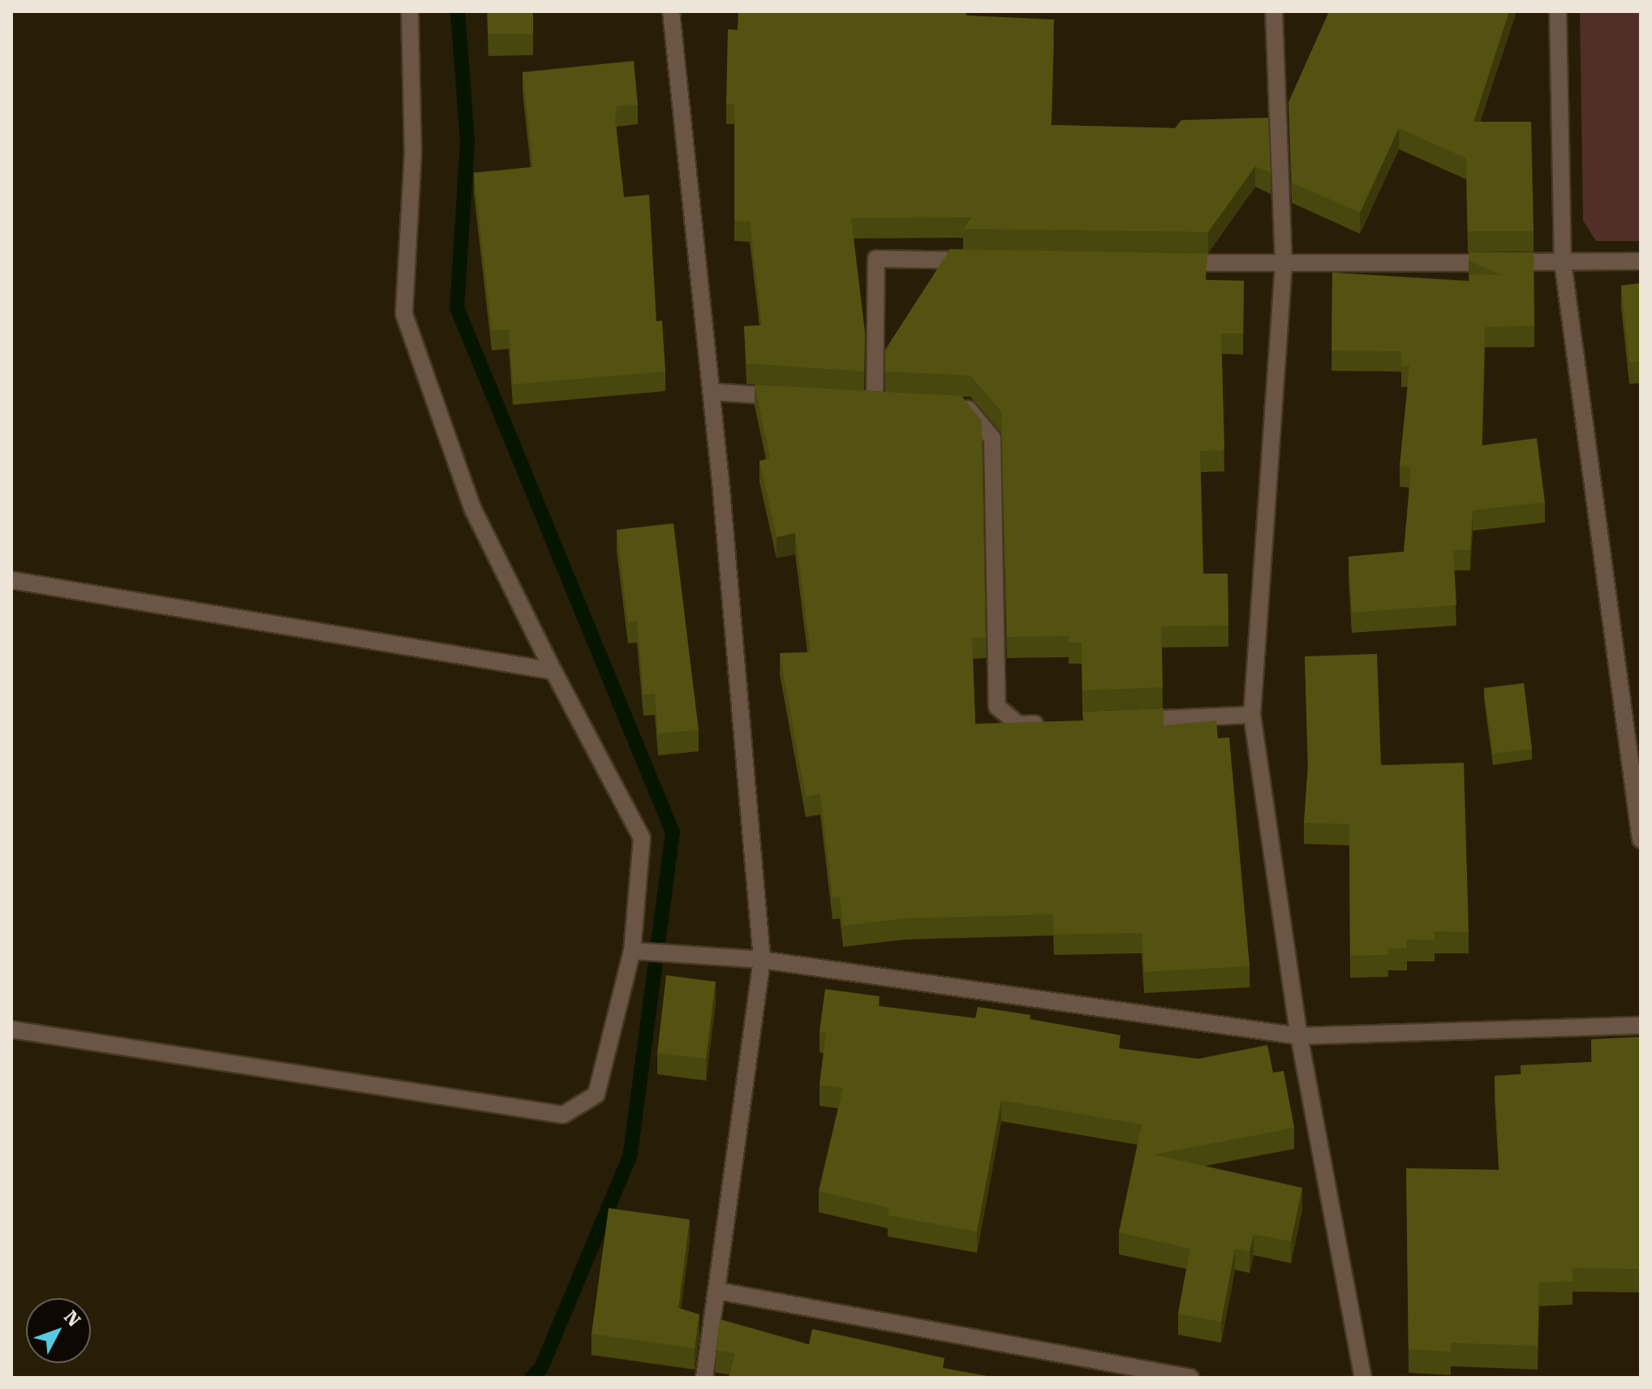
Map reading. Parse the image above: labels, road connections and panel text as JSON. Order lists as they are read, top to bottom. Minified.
{"north":"top right"}
